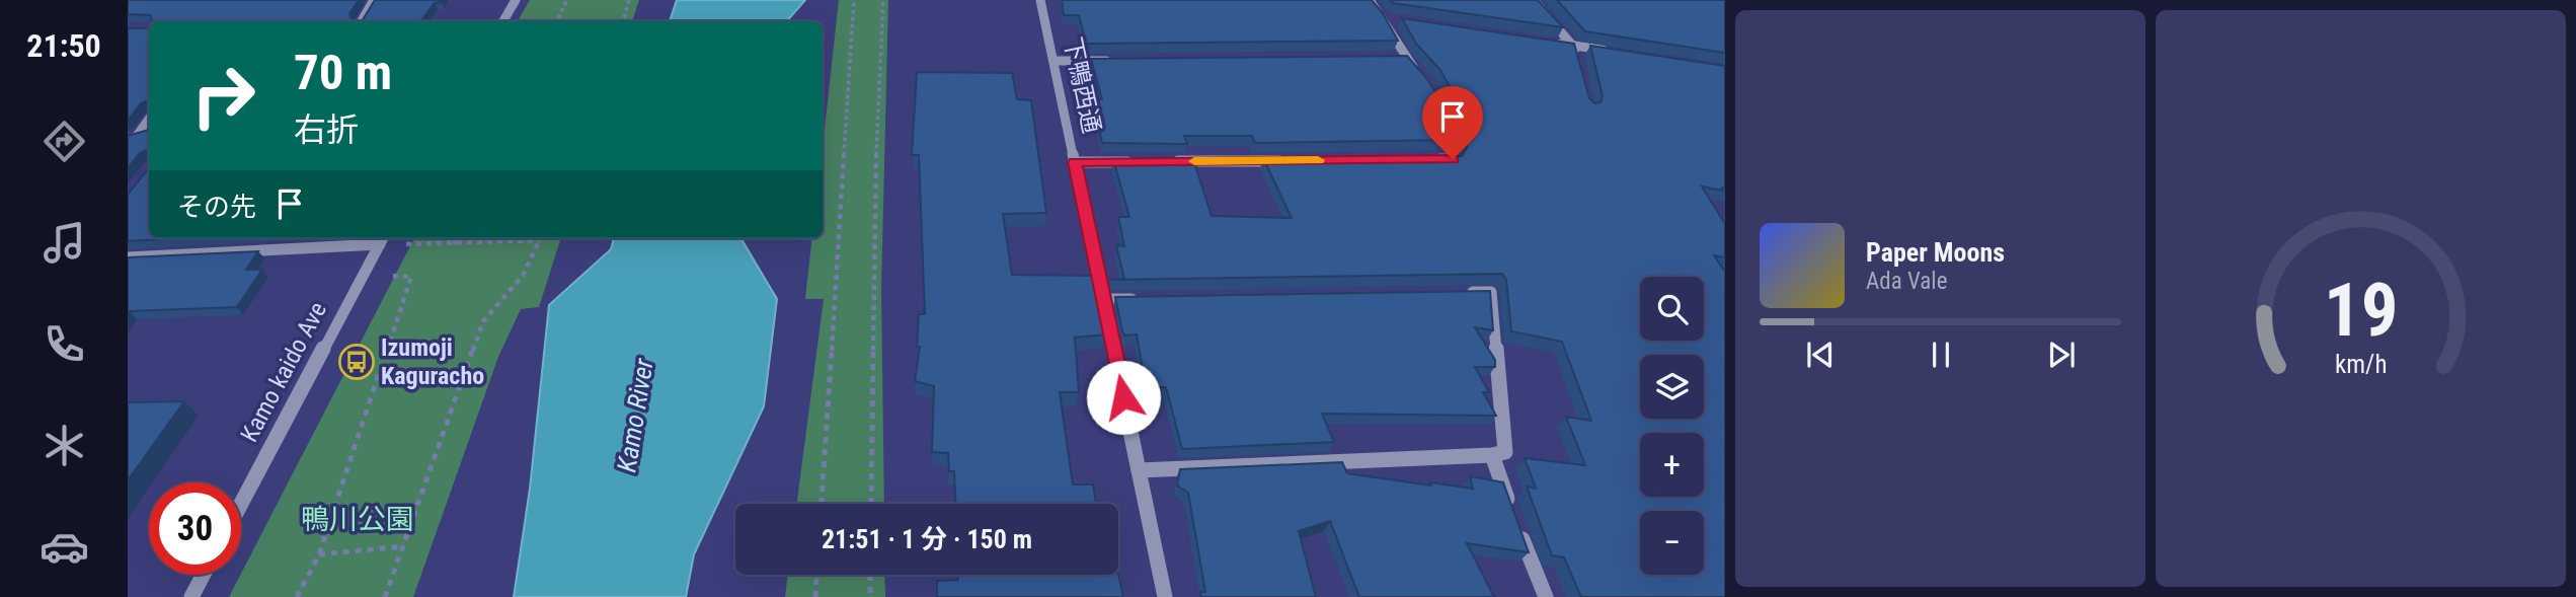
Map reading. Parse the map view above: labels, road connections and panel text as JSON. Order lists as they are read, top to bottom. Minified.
{"streets":{"street":["下鴨西通","Kamo kaido Ave"]},"water":["Kamo River"],"parks":["鴨川公園"],"places":{"bus stop":["Izumoji Kaguracho"]},"page":{"tabs":"21:50","turn":["70 m","右折"],"then":"その先","song":["Paper Moons","Ada Vale"],"map_buttons":["+","−"],"limit":"30","trip":"21:51 · 1 分 · 150 m","gauge":["19","km/h"]}}
